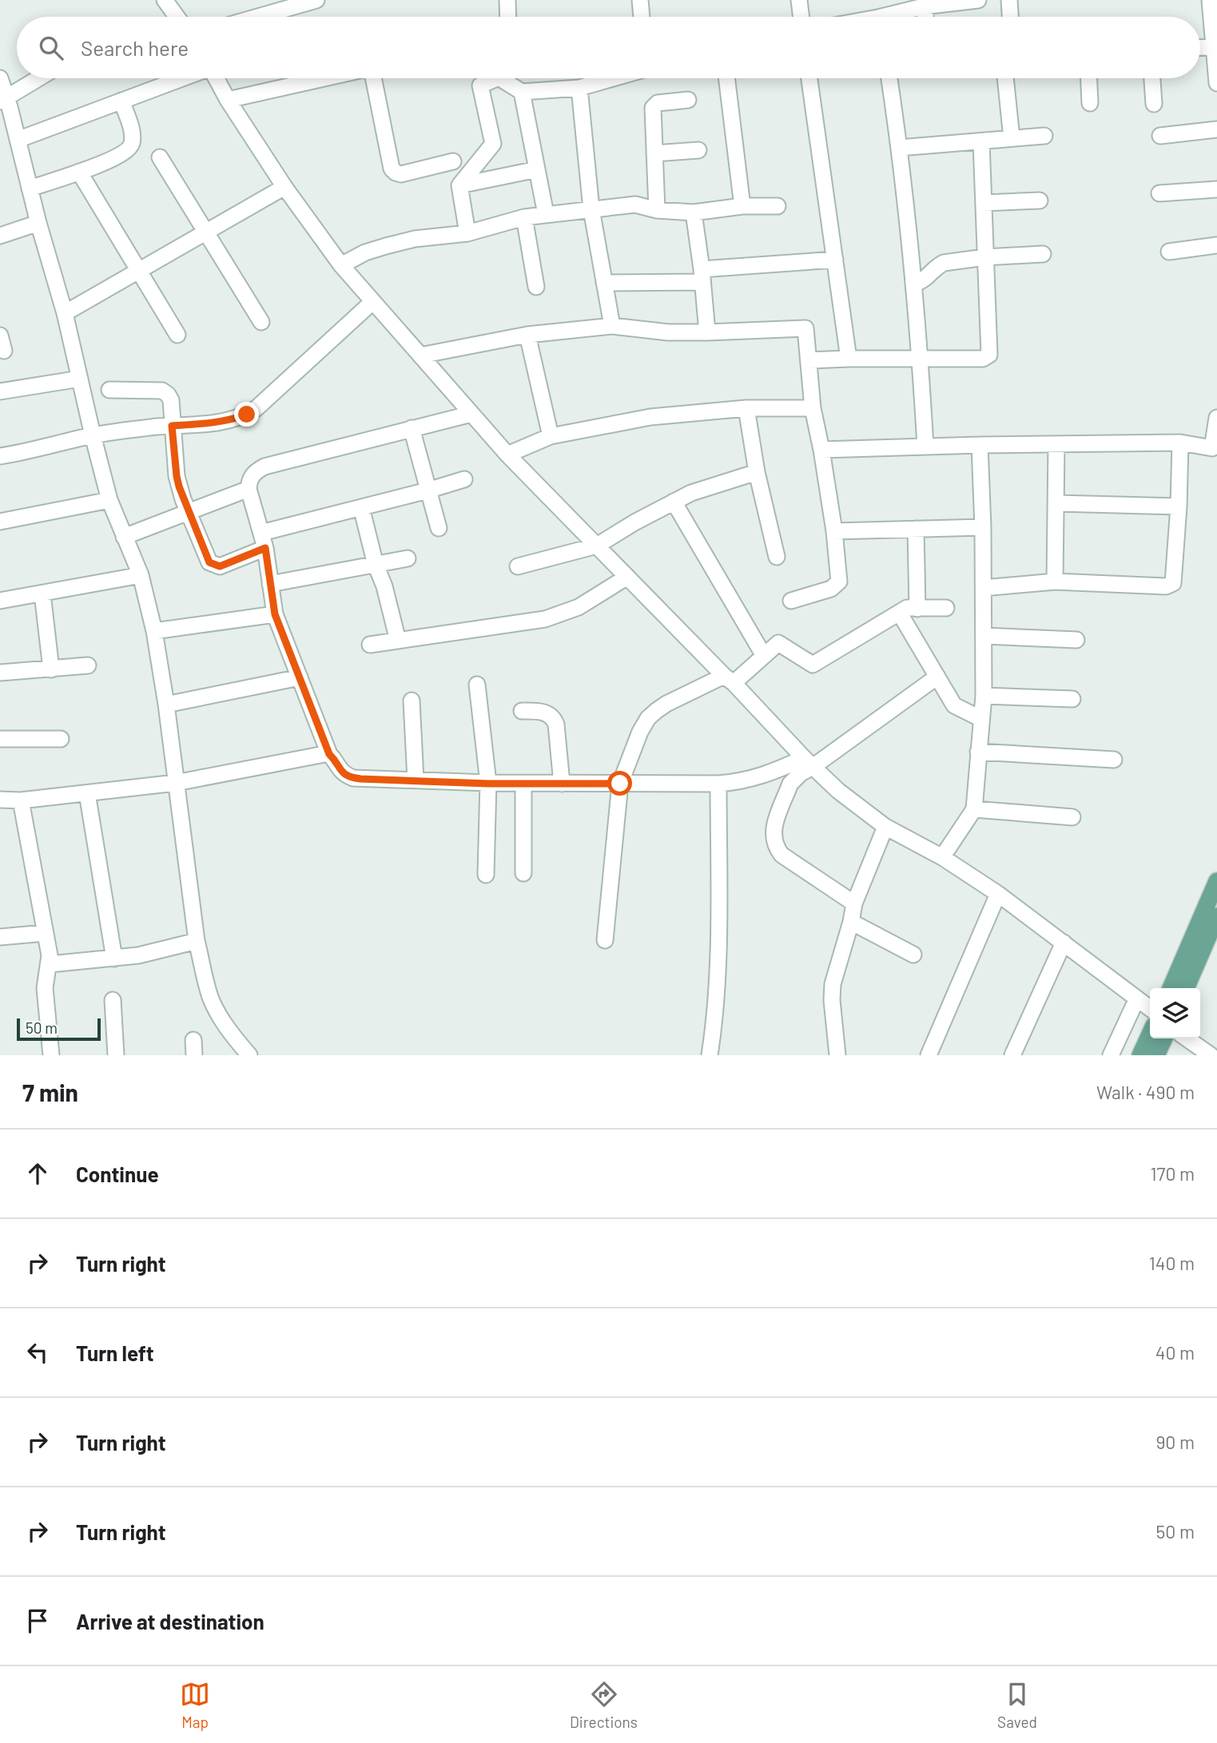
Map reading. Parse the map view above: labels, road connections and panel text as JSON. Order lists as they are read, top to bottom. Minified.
{"scale_bar":"50 m","page":{"search":"Search here","scale":"50 m","heading":["7 min","Walk · 490 m"],"list":[["Continue","170 m"],["Turn right","140 m"],["Turn left","40 m"],["Turn right","90 m"],["Turn right","50 m"],"Arrive at destination"],"nav":["Map","Directions","Saved"]}}
